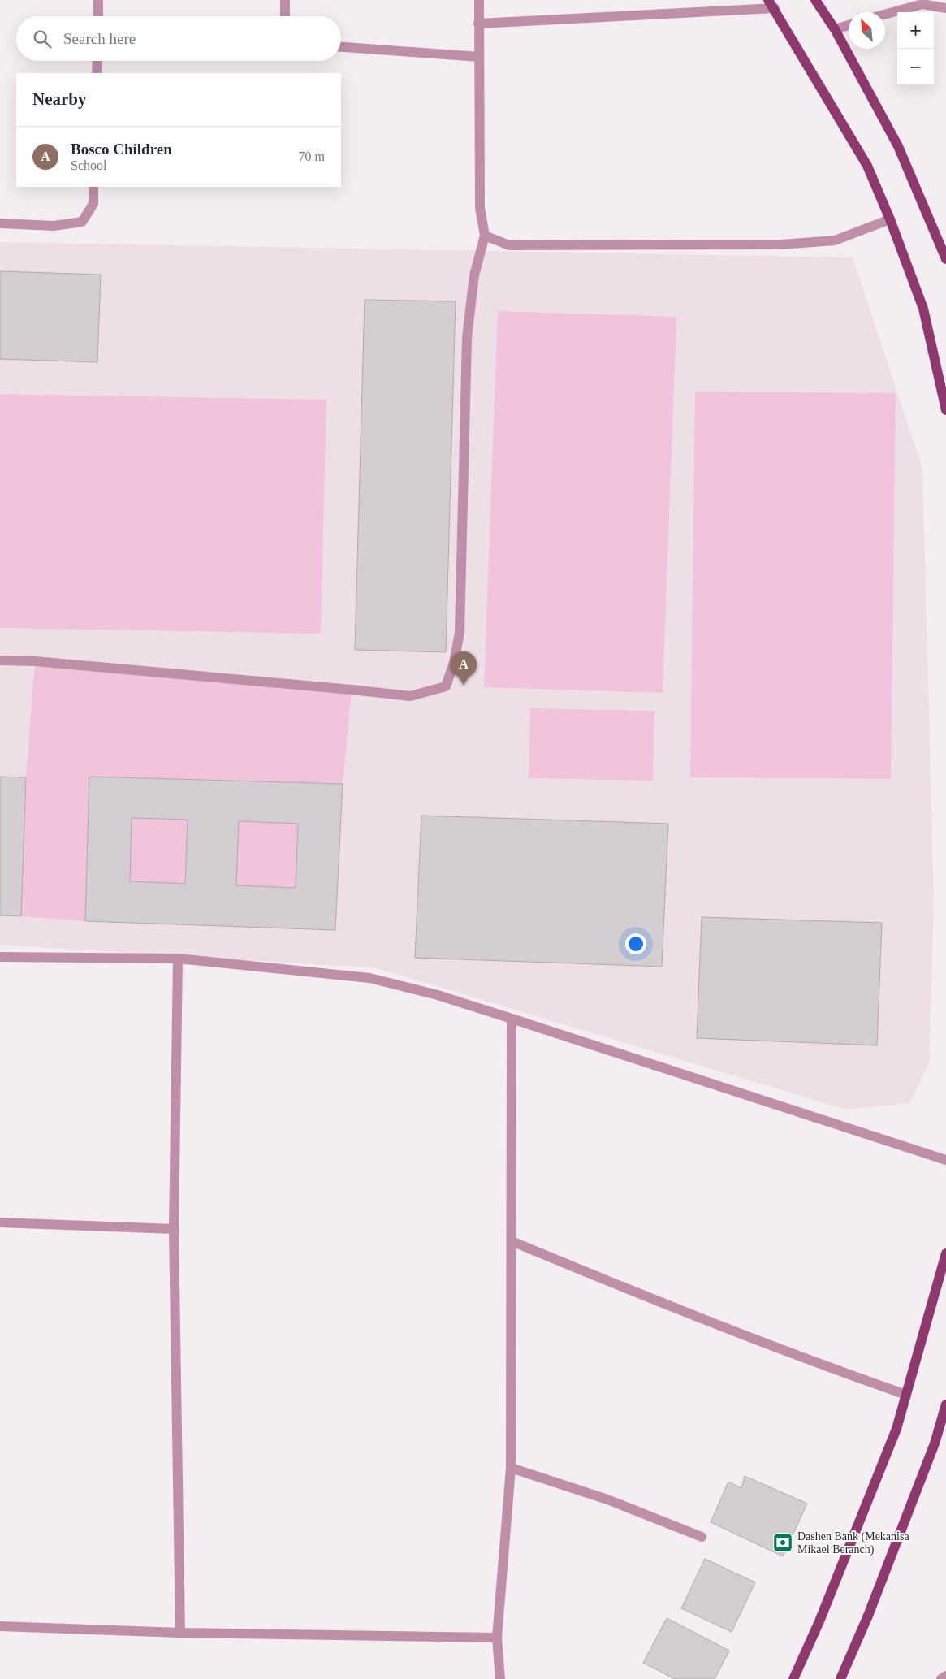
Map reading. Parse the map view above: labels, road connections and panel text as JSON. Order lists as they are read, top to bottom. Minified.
{"places":{"bank":["Dashen Bank (Mekanisa Mikael Beranch)"]},"north":"top left","page":{"map_buttons":["+","−"],"search":"Search here","heading":"Nearby","list":[{"mark":"A","name":"Bosco Children","note":"School","value":"70 m"}],"pins":"A"}}
